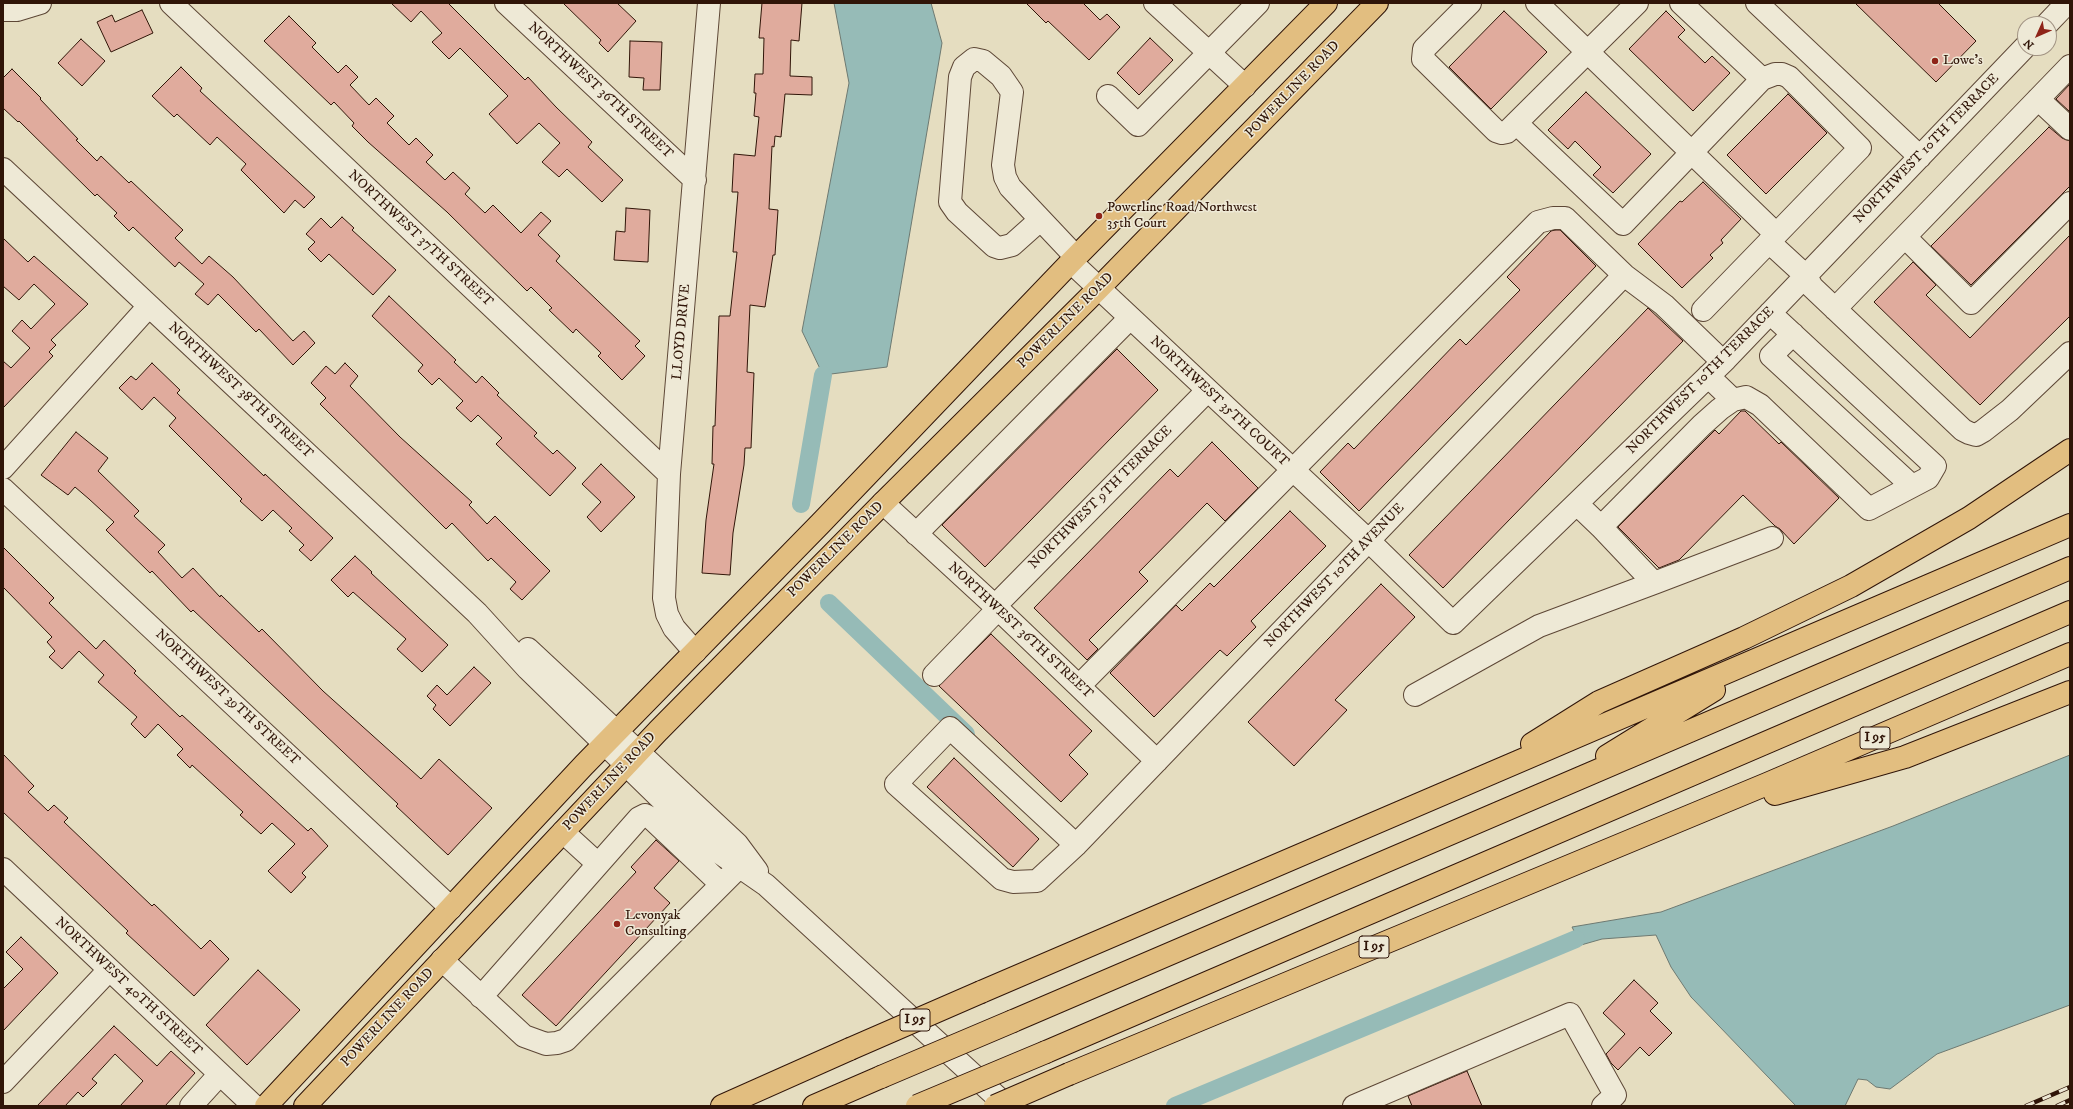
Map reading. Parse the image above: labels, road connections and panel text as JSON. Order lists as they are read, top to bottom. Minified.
{"streets":{"main road":["POWERLINE ROAD","I 95"],"street":["NORTHWEST 36TH STREET","NORTHWEST 10TH TERRACE","NORTHWEST 37TH STREET","LLOYD DRIVE","NORTHWEST 38TH STREET","NORTHWEST 35TH COURT","NORTHWEST 9TH TERRACE","NORTHWEST 10TH AVENUE","NORTHWEST 39TH STREET","NORTHWEST 40TH STREET"]},"crossings":[["POWERLINE ROAD","NORTHWEST 36TH STREET"],["POWERLINE ROAD","LLOYD DRIVE"],["POWERLINE ROAD","NORTHWEST 38TH STREET"],["POWERLINE ROAD","NORTHWEST 35TH COURT"],["POWERLINE ROAD","NORTHWEST 39TH STREET"],["NORTHWEST 36TH STREET","LLOYD DRIVE"],["NORTHWEST 36TH STREET","NORTHWEST 9TH TERRACE"],["NORTHWEST 36TH STREET","NORTHWEST 10TH AVENUE"],["NORTHWEST 10TH TERRACE","NORTHWEST 35TH COURT"],["NORTHWEST 10TH TERRACE","NORTHWEST 10TH AVENUE"],["NORTHWEST 37TH STREET","LLOYD DRIVE"],["NORTHWEST 35TH COURT","NORTHWEST 9TH TERRACE"],["NORTHWEST 35TH COURT","NORTHWEST 10TH AVENUE"]],"places":["Lowe's","Powerline Road/Northwest 35th Court","Levonyak Consulting"],"north":"bottom left"}
